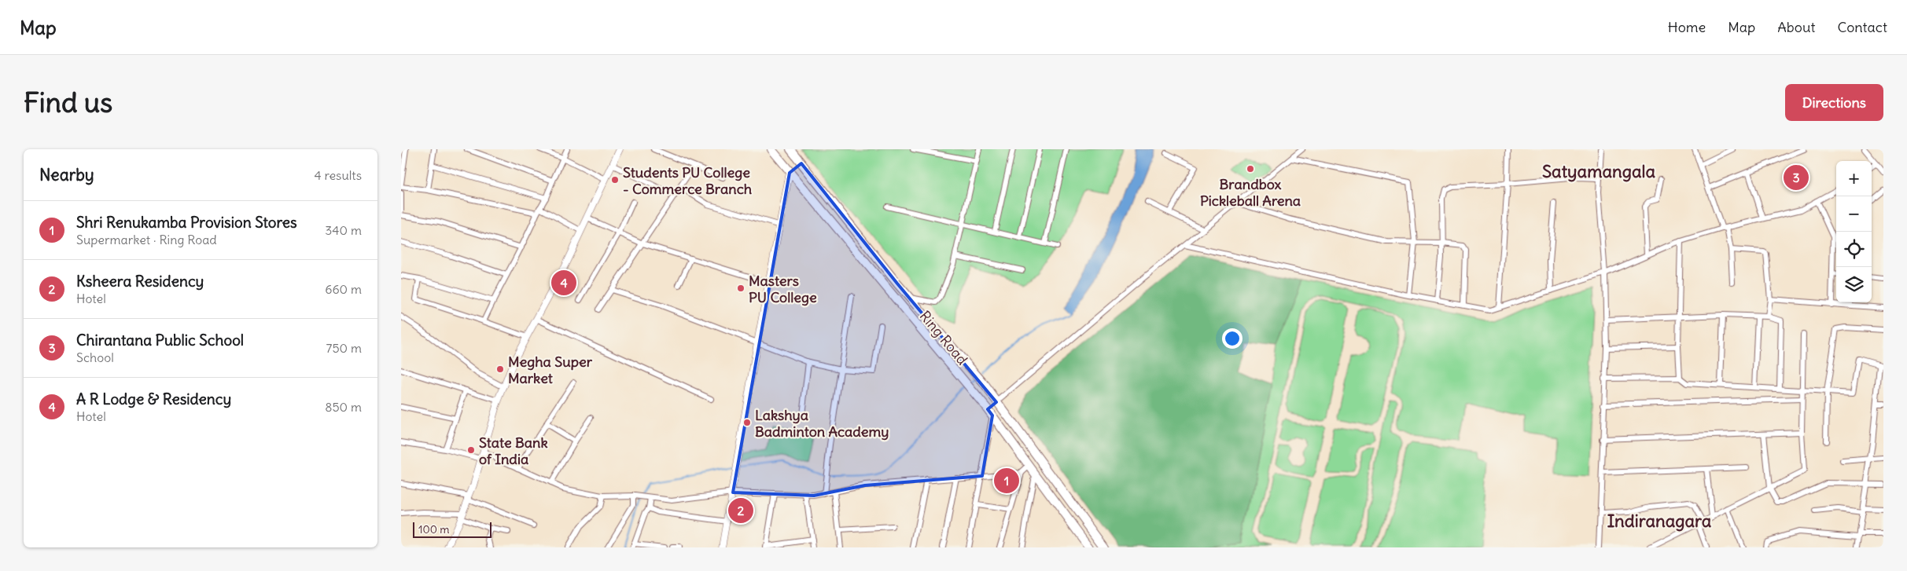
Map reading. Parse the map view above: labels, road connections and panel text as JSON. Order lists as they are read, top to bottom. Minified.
{"streets":{"main road":["Ring Road"]},"districts":["Satyamangala","Indiranagara"],"places":["Brandbox Pickleball Arena","Students PU College - Commerce Branch","Masters PU College","Megha Super Market","Lakshya Badminton Academy","State Bank of India"],"scale_bar":"100 m","page":{"header":"Map","nav":["Home","Map","About","Contact"],"buttons":"Directions","title":"Find us","heading":["Nearby","4 results"],"map_buttons":["+","−"],"pins":["3","4","1","2"],"list":[{"mark":"1","name":"Shri Renukamba Provision Stores","note":"Supermarket · Ring Road","value":"340 m"},{"mark":"2","name":"Ksheera Residency","note":"Hotel","value":"660 m"},{"mark":"3","name":"Chirantana Public School","note":"School","value":"750 m"},{"mark":"4","name":"A R Lodge & Residency","note":"Hotel","value":"850 m"}],"scale":"100 m"}}
